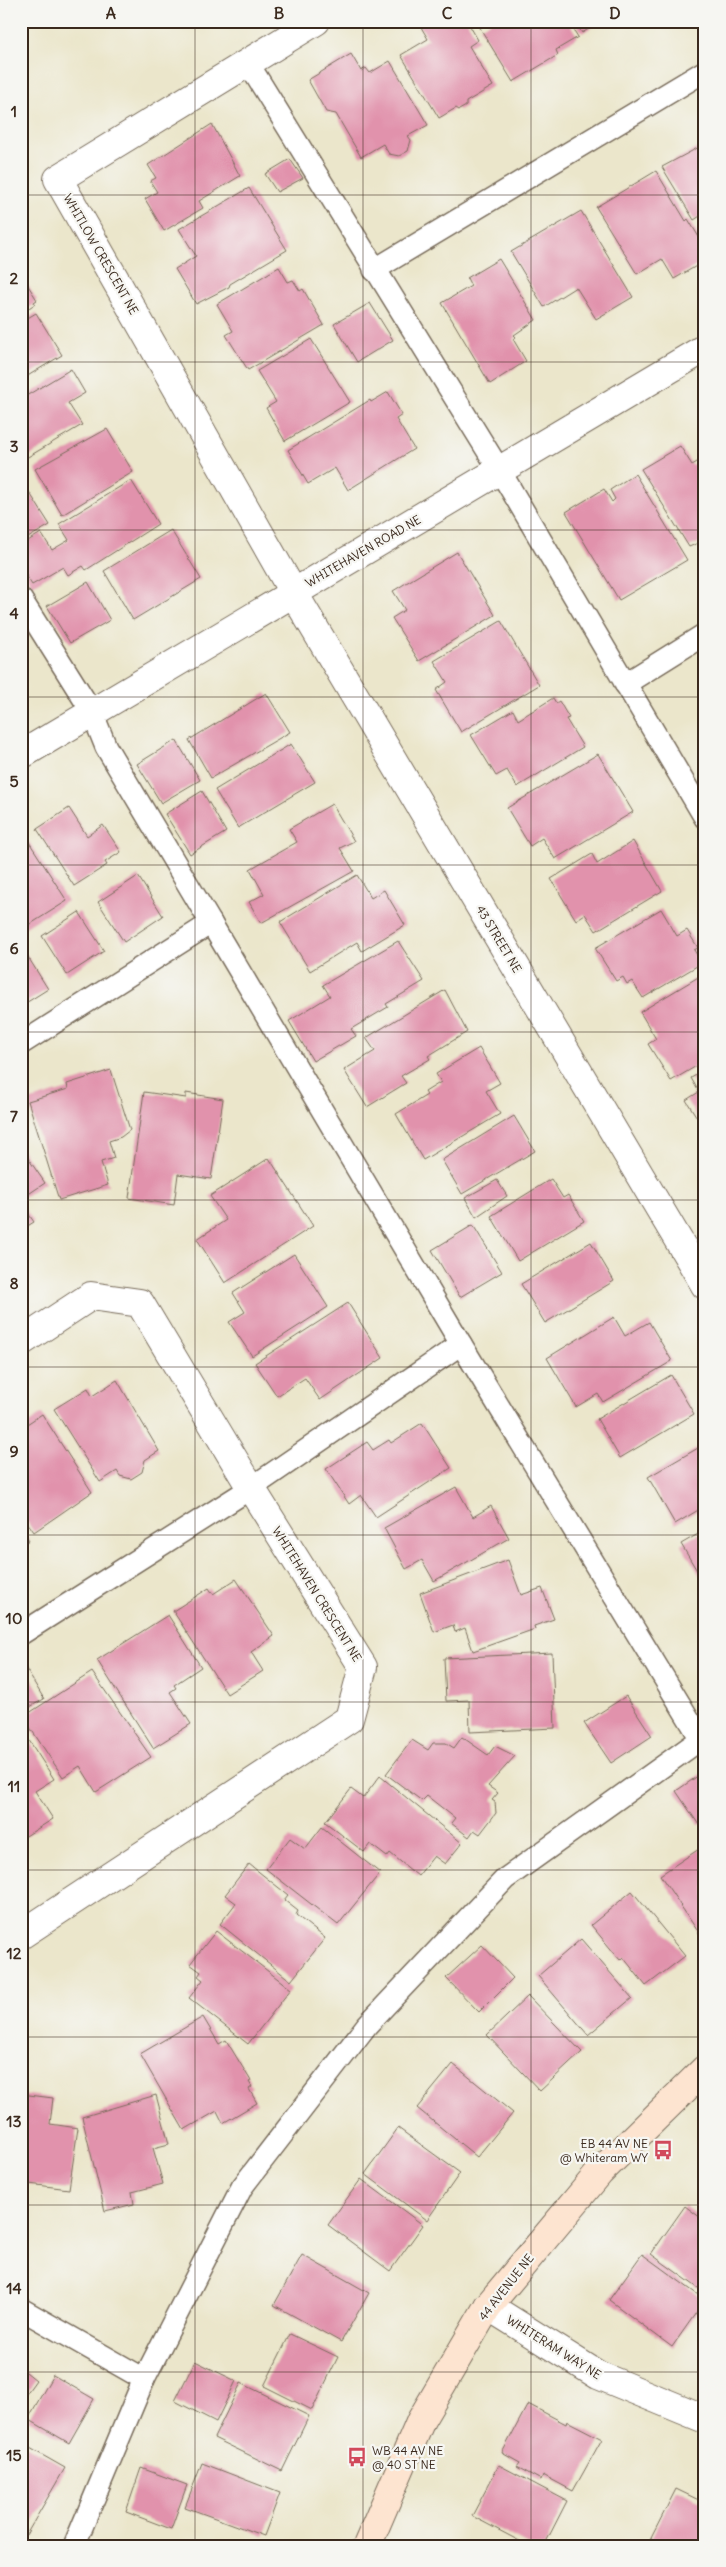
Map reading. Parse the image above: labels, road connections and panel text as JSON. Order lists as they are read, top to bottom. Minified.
{"streets":{"street":["WHITLOW CRESCENT NE","WHITEHAVEN ROAD NE","43 STREET NE","WHITEHAVEN CRESCENT NE","44 AVENUE NE","WHITERAM WAY NE"]},"crossings":[["WHITLOW CRESCENT NE","WHITEHAVEN ROAD NE"],["WHITLOW CRESCENT NE","43 STREET NE"],["WHITEHAVEN ROAD NE","43 STREET NE"],["44 AVENUE NE","WHITERAM WAY NE"]],"places":{"bus stop":["EB 44 AV NE @ Whiteram WY","WB 44 AV NE @ 40 ST NE"]},"grid":{"columns":["A","B","C","D"],"rows":["1","2","3","4","5","6","7","8","9","10","11","12","13","14","15"]}}
